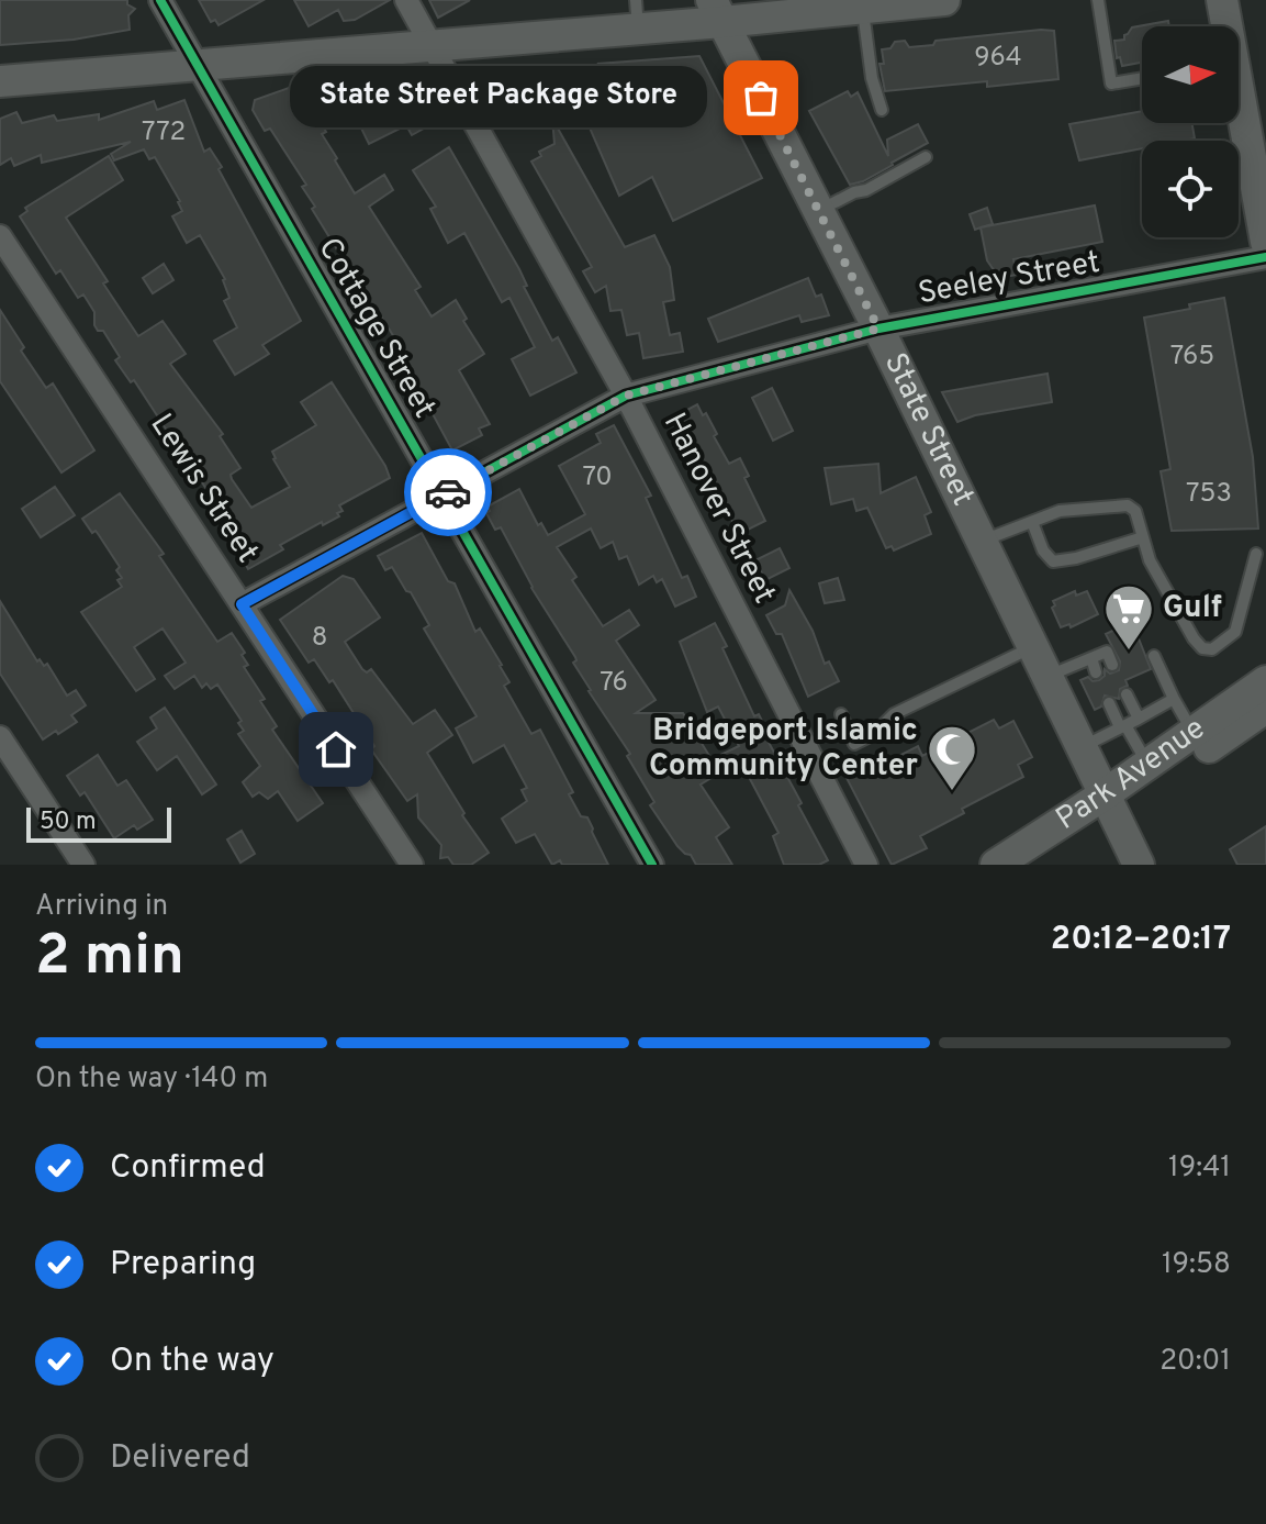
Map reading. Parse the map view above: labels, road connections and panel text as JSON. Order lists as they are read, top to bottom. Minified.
{"streets":{"main road":["State Street","Park Avenue"],"street":["Seeley Street","Cottage Street","Lewis Street","Hanover Street"]},"crossings":[["Seeley Street","Cottage Street"],["Seeley Street","State Street"],["Seeley Street","Lewis Street"],["Seeley Street","Hanover Street"],["State Street","Park Avenue"]],"places":{"other":["State Street Package Store"],"supermarket":["Gulf"],"mosque":["Bridgeport Islamic Community Center"]},"house_numbers":["964","772","765","70","753","8","76"],"scale_bar":"50 m","north":"right","page":{"bubble":"State Street Package Store","scale":"50 m","heading":["2 min","Arriving in","20:12–20:17"],"bar":"On the way · 140 m","list":[["Confirmed","19:41"],["Preparing","19:58"],["On the way","20:01"],"Delivered"]}}
